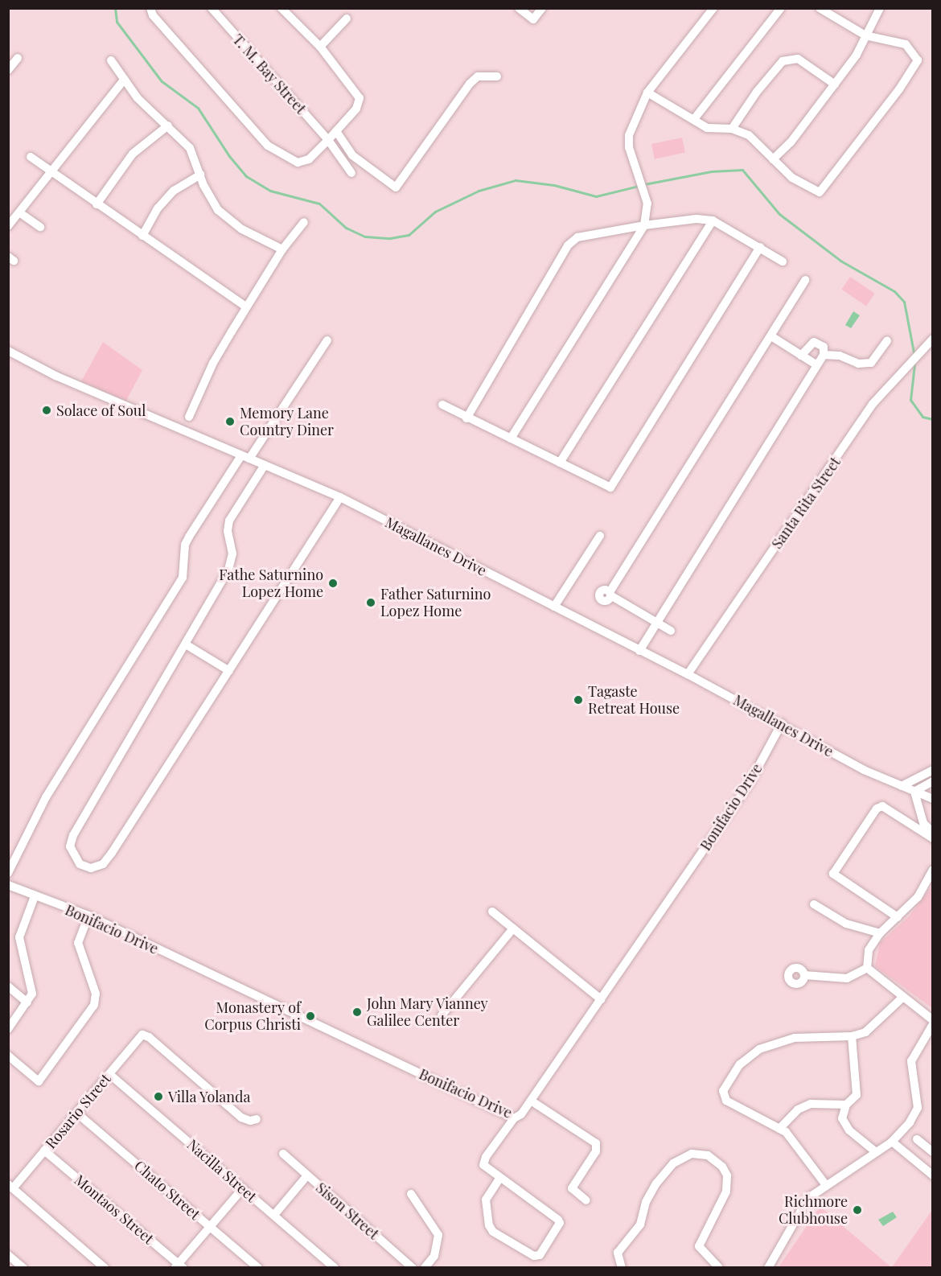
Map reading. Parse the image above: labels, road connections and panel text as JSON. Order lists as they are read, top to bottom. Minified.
{"streets":{"street":["T. M. Bay Street","Santa Rita Street","Magallanes Drive","Bonifacio Drive","Rosario Street","Nacilla Street","Chato Street","Montaos Street","Sison Street"]},"crossings":[["Santa Rita Street","Magallanes Drive"],["Magallanes Drive","Bonifacio Drive"],["Rosario Street","Nacilla Street"],["Rosario Street","Chato Street"],["Rosario Street","Montaos Street"]],"places":["Solace of Soul","Memory Lane Country Diner","Fathe Saturnino Lopez Home","Father Saturnino Lopez Home","Tagaste Retreat House","John Mary Vianney Galilee Center","Monastery of Corpus Christi","Villa Yolanda","Richmore Clubhouse"]}
